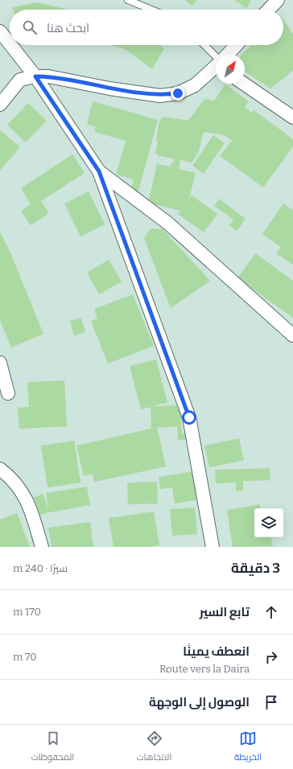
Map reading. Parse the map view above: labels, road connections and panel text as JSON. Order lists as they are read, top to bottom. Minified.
{"north":"top right","page":{"search":"ابحث هنا","heading":["3 دقيقة","سيرًا · 240 m"],"list":[["تابع السير","170 m"],["انعطف يمينًا","Route vers la Daira","70 m"],"الوصول إلى الوجهة"],"nav":["الخريطة","الاتجاهات","المحفوظات"]}}
